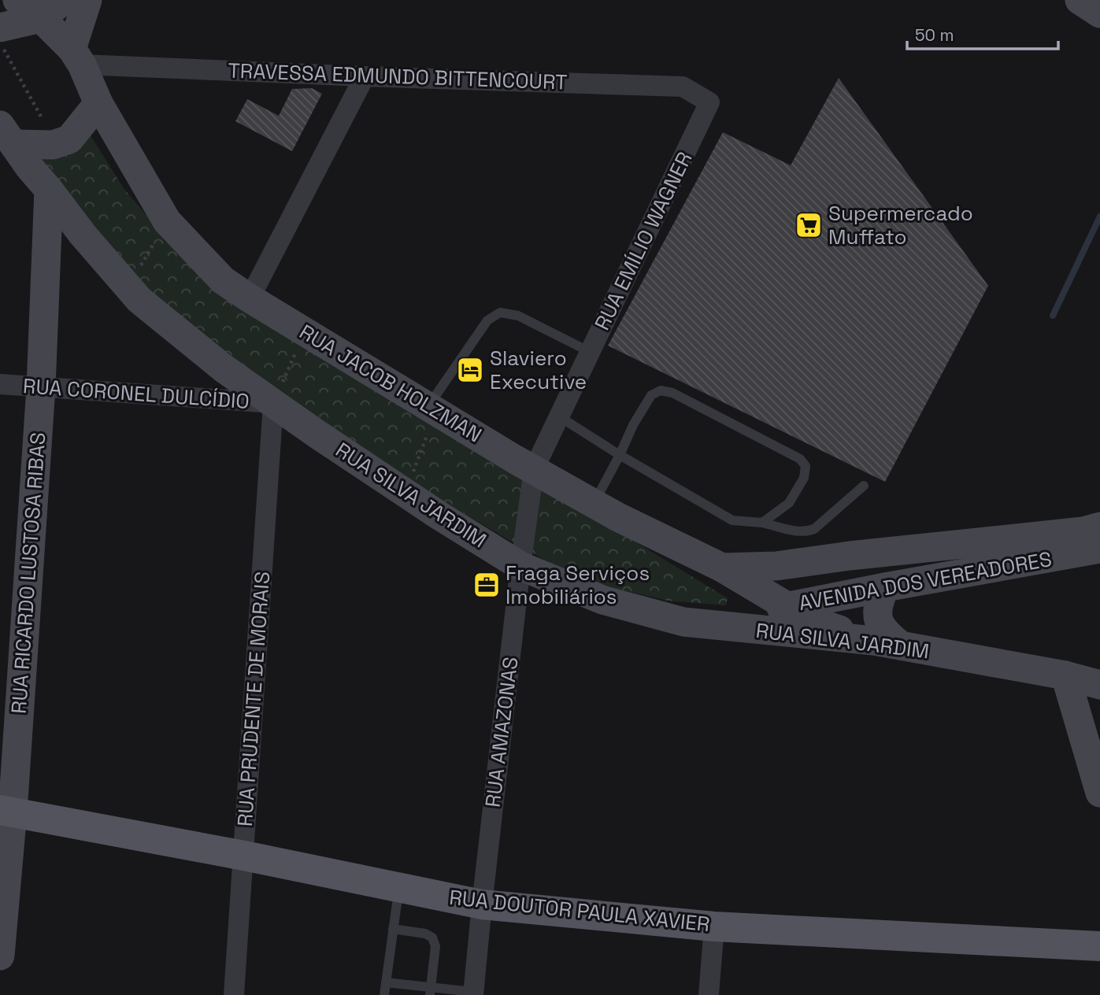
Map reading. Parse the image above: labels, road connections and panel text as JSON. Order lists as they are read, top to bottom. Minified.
{"streets":{"main road":["RUA JACOB HOLZMAN","RUA SILVA JARDIM","RUA RICARDO LUSTOSA RIBAS","AVENIDA DOS VEREADORES","RUA DOUTOR PAULA XAVIER"],"street":["TRAVESSA EDMUNDO BITTENCOURT","RUA EMÍLIO WAGNER","RUA CORONEL DULCÍDIO","RUA PRUDENTE DE MORAIS","RUA AMAZONAS"]},"crossings":[["TRAVESSA EDMUNDO BITTENCOURT","RUA EMÍLIO WAGNER"],["TRAVESSA EDMUNDO BITTENCOURT","RUA JACOB HOLZMAN"],["RUA EMÍLIO WAGNER","RUA JACOB HOLZMAN"],["RUA EMÍLIO WAGNER","RUA AMAZONAS"],["RUA JACOB HOLZMAN","RUA SILVA JARDIM"],["RUA JACOB HOLZMAN","AVENIDA DOS VEREADORES"],["RUA JACOB HOLZMAN","RUA AMAZONAS"],["RUA CORONEL DULCÍDIO","RUA SILVA JARDIM"],["RUA CORONEL DULCÍDIO","RUA RICARDO LUSTOSA RIBAS"],["RUA CORONEL DULCÍDIO","RUA PRUDENTE DE MORAIS"],["RUA SILVA JARDIM","RUA RICARDO LUSTOSA RIBAS"],["RUA SILVA JARDIM","AVENIDA DOS VEREADORES"],["RUA SILVA JARDIM","RUA PRUDENTE DE MORAIS"],["RUA SILVA JARDIM","RUA AMAZONAS"],["RUA RICARDO LUSTOSA RIBAS","RUA DOUTOR PAULA XAVIER"],["RUA PRUDENTE DE MORAIS","RUA DOUTOR PAULA XAVIER"],["RUA AMAZONAS","RUA DOUTOR PAULA XAVIER"]],"places":{"supermarket":["Supermercado Muffato"],"hotel":["Slaviero Executive"],"office":["Fraga Serviços Imobiliários"]},"scale_bar":"50 m"}
